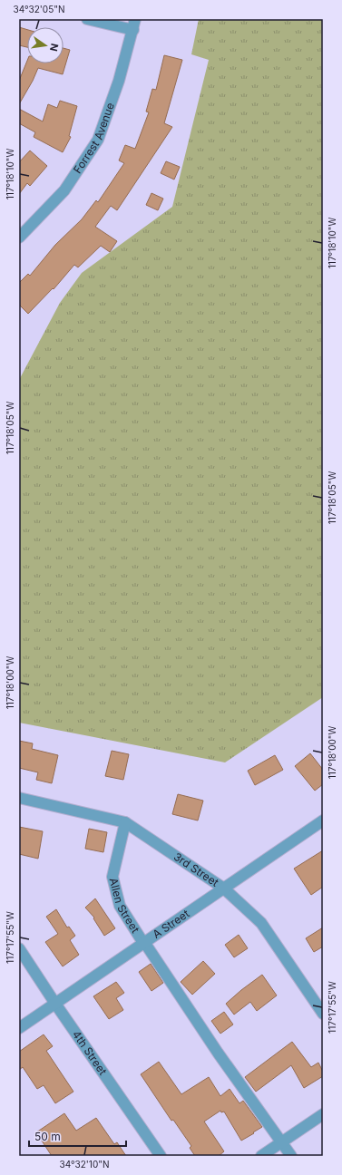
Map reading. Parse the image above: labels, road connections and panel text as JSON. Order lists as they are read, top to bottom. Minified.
{"streets":{"street":["Forrest Avenue","3rd Street","Allen Street","A Street","4th Street"]},"crossings":[["3rd Street","Allen Street"],["3rd Street","A Street"],["Allen Street","A Street"],["A Street","4th Street"]],"scale_bar":"50 m","north":"right","coordinates":["34°32'05\"N","117°18'10\"W","117°18'05\"W","117°18'00\"W","117°17'55\"W","34°32'10\"N"]}
